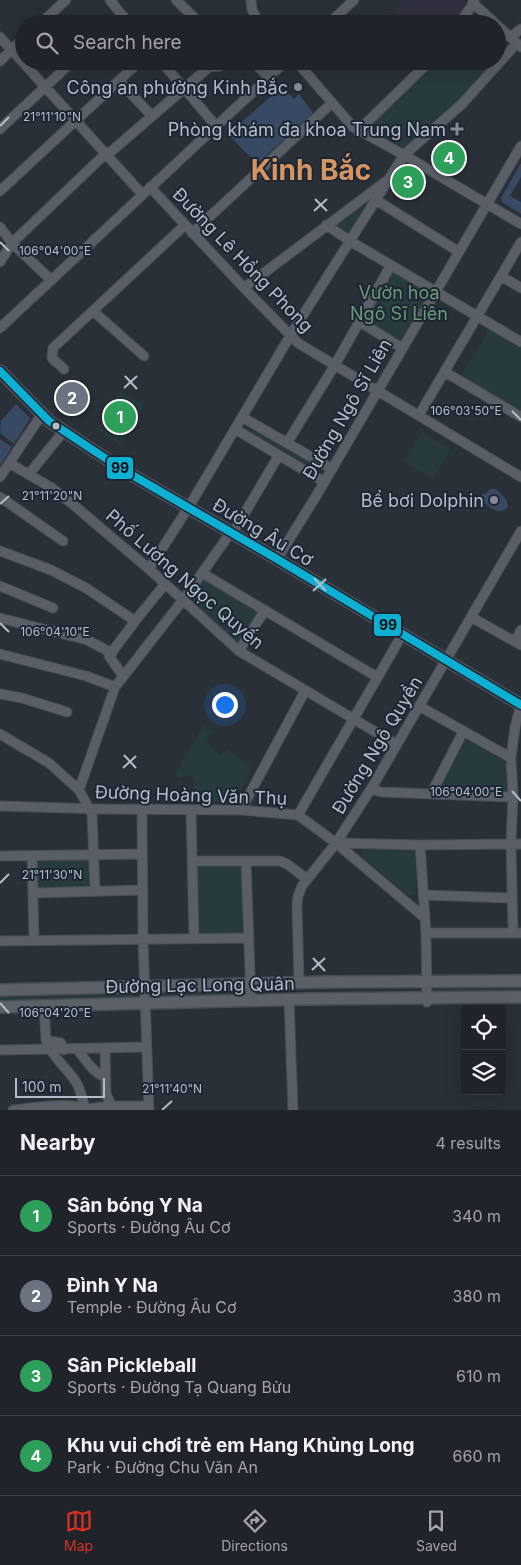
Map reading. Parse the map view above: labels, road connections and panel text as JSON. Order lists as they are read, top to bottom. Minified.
{"streets":{"main road":["Đường Âu Cơ","Đường Lạc Long Quân"],"street":["Đường Lê Hồng Phong","Đường Ngô Sĩ Liên","Phố Lương Ngọc Quyến","Đường Ngô Quyền","Đường Hoàng Văn Thụ"]},"crossings":[["Đường Lê Hồng Phong","Đường Ngô Sĩ Liên"],["Đường Ngô Sĩ Liên","Đường Âu Cơ"],["Đường Âu Cơ","Đường Ngô Quyền"],["Phố Lương Ngọc Quyến","Đường Ngô Quyền"],["Đường Ngô Quyền","Đường Hoàng Văn Thụ"],["Đường Ngô Quyền","Đường Lạc Long Quân"]],"districts":["Kinh Bắc"],"parks":["Vườn hoa Ngô Sĩ Liên"],"places":{"other":["Công an phường Kinh Bắc","Bể bơi Dolphin"],"health":["Phòng khám đa khoa Trung Nam"]},"lines":["transit line 99"],"scale_bar":"100 m","page":{"search":"Search here","pins":["4","3","2","1"],"scale":"100 m","heading":["Nearby","4 results"],"list":[{"mark":"1","name":"Sân bóng Y Na","note":"Sports · Đường Âu Cơ","value":"340 m"},{"mark":"2","name":"Đình Y Na","note":"Temple · Đường Âu Cơ","value":"380 m"},{"mark":"3","name":"Sân Pickleball","note":"Sports · Đường Tạ Quang Bửu","value":"610 m"},{"mark":"4","name":"Khu vui chơi trẻ em Hang Khủng Long","note":"Park · Đường Chu Văn An","value":"660 m"}],"nav":["Map","Directions","Saved"]},"coordinates":["21°11'10\"N","106°04'00\"E","106°03'50\"E","21°11'20\"N","106°04'10\"E","21°11'30\"N","106°04'20\"E","21°11'40\"N"]}
